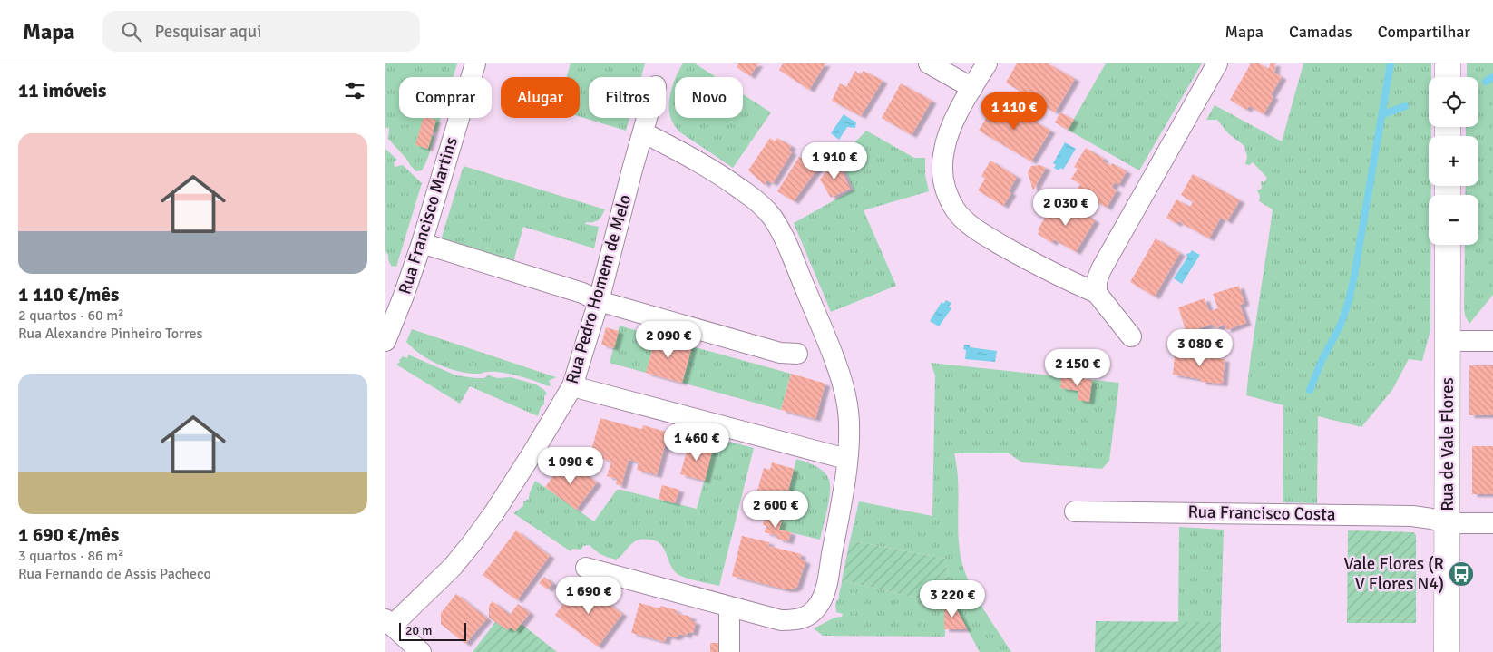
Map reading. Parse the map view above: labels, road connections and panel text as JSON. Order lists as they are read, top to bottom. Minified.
{"streets":{"street":["Rua Francisco Martins","Rua Pedro Homem de Melo","Rua de Vale Flores","Rua Francisco Costa"]},"crossings":[["Rua de Vale Flores","Rua Francisco Costa"]],"places":{"bus stop":["Vale Flores (R V Flores N4)"]},"scale_bar":"20 m","page":{"header":"Mapa","search":"Pesquisar aqui","nav":["Mapa","Camadas","Compartilhar"],"heading":"11 imóveis","map_buttons":["+","−"],"chip":["Comprar","Alugar","Filtros","Novo"],"price":["1 110 €","1 910 €","2 030 €","2 090 €","3 080 €","2 150 €","1 460 €","1 090 €","2 600 €","1 690 €","3 220 €"],"list":[{"name":"1 110 €/mês","note":"2 quartos · 60 m² · Rua Alexandre Pinheiro Torres"},{"name":"1 690 €/mês","note":"3 quartos · 86 m² · Rua Fernando de Assis Pacheco"}],"scale":"20 m"}}
